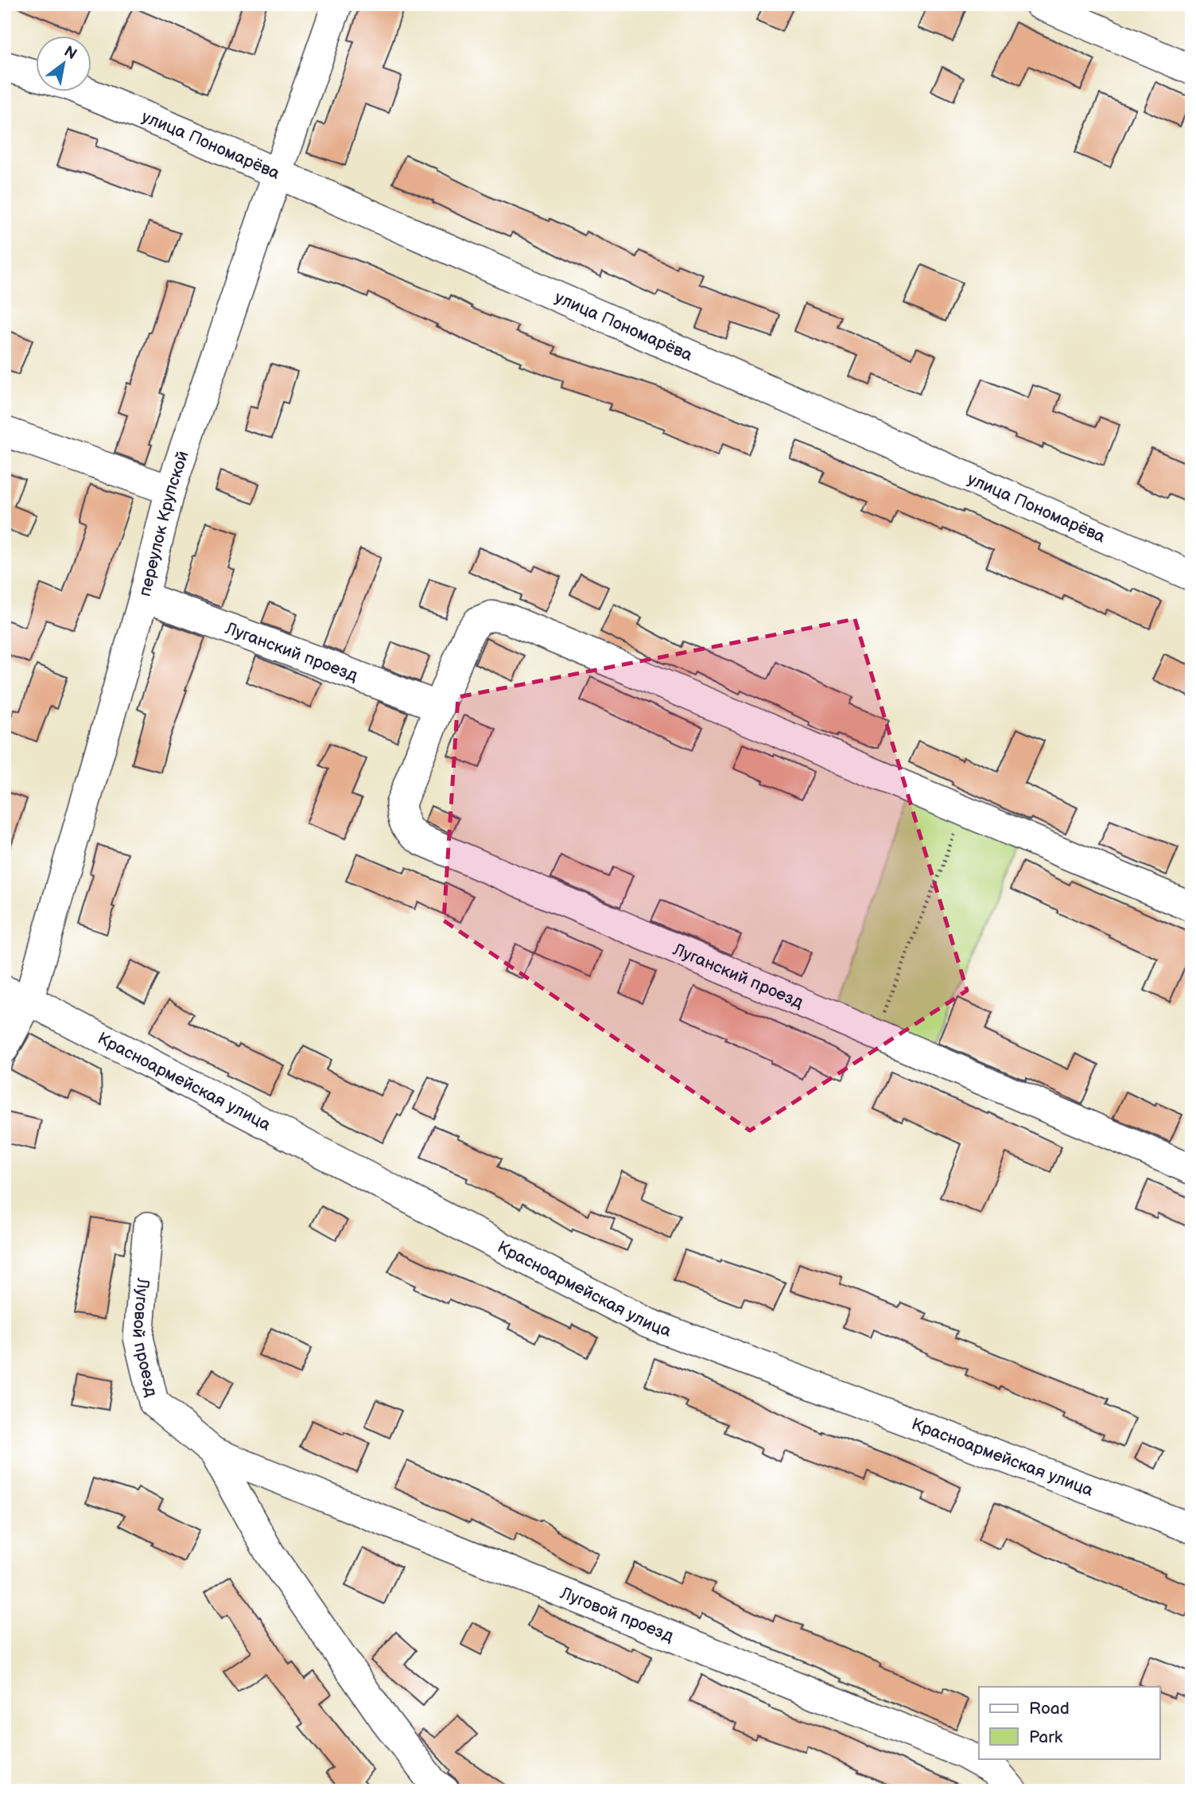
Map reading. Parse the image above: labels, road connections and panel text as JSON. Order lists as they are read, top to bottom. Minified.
{"streets":{"street":["улица Пономарёва","переулок Крупской","Луганский проезд","Красноармейская улица","Луговой проезд"]},"crossings":[["улица Пономарёва","переулок Крупской"],["переулок Крупской","Луганский проезд"],["переулок Крупской","Красноармейская улица"]],"legend":["Road","Park"],"north":"top right"}
